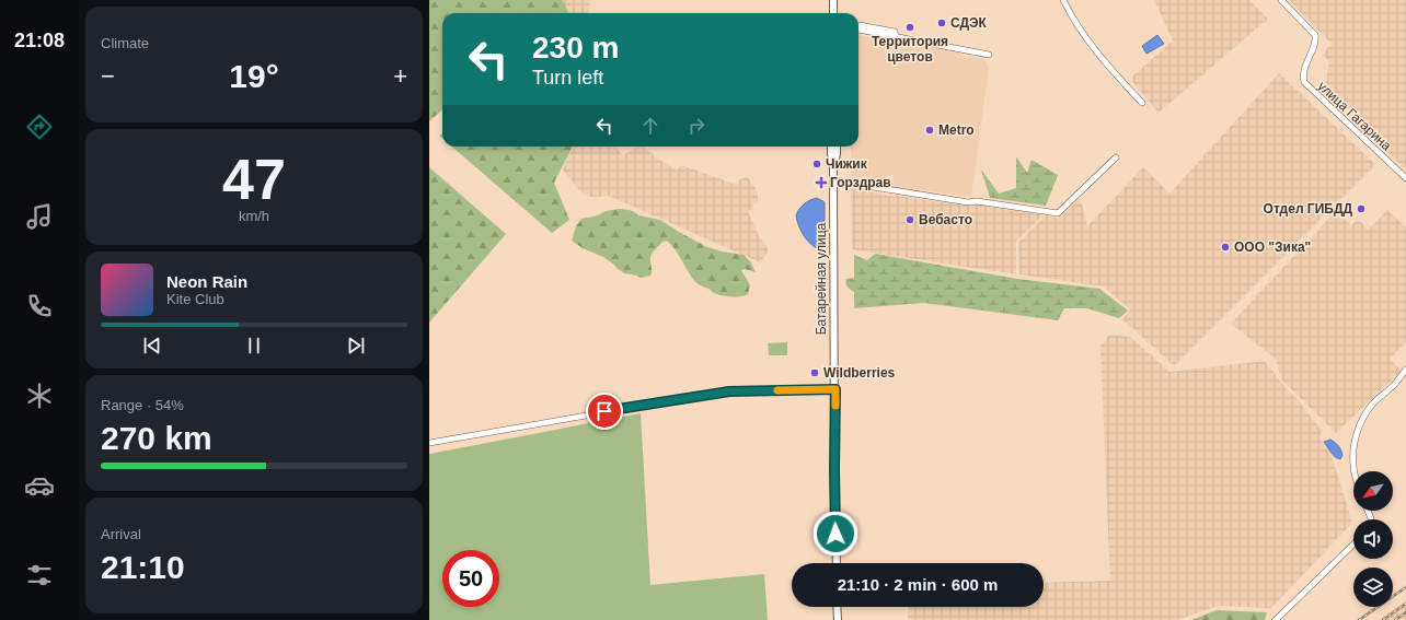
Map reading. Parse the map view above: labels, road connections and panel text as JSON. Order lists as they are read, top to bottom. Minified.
{"streets":{"main road":["Батарейная улица"],"street":["улица Гагарина"]},"places":{"other":["СДЭК","Территория цветов","Metro","Чижик","Отдел ГИБДД","Вебасто","ООО \"Зика\"","Wildberries"],"health":["Горздрав"]},"north":"bottom left","page":{"tabs":"21:08","tile":["Climate",["47","km/h"],["Range · 54%","270 km"],["Arrival","21:10"]],"turn":["230 m","Turn left"],"heat":["−","19°","+"],"song":["Neon Rain","Kite Club"],"limit":"50","trip":"21:10 · 2 min · 600 m"}}
